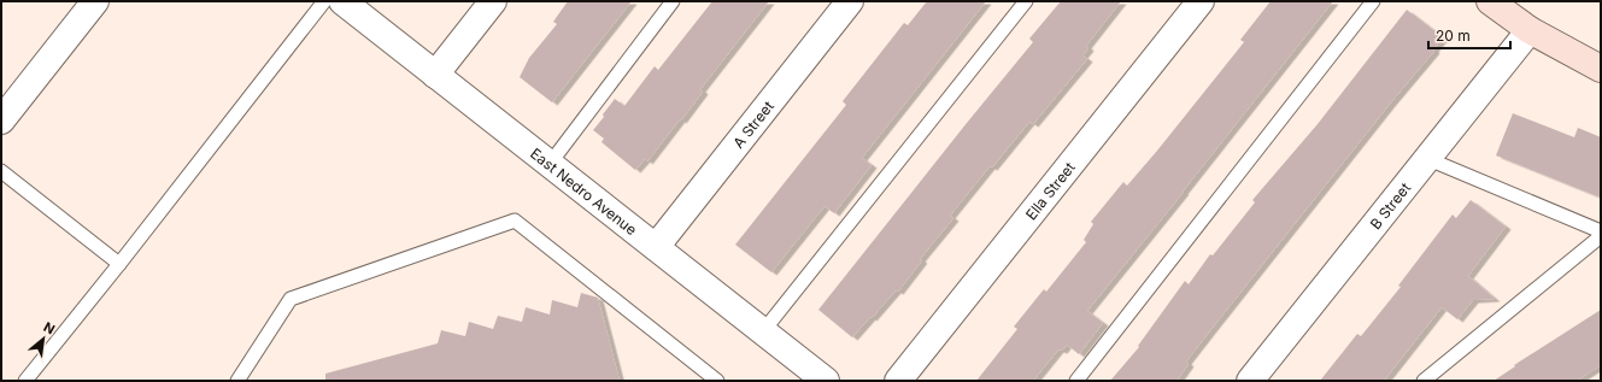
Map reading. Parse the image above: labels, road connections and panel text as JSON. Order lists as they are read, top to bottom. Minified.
{"streets":{"street":["A Street","East Nedro Avenue","Ella Street","B Street"]},"crossings":[["A Street","East Nedro Avenue"]],"scale_bar":"20 m","north":"top right"}
